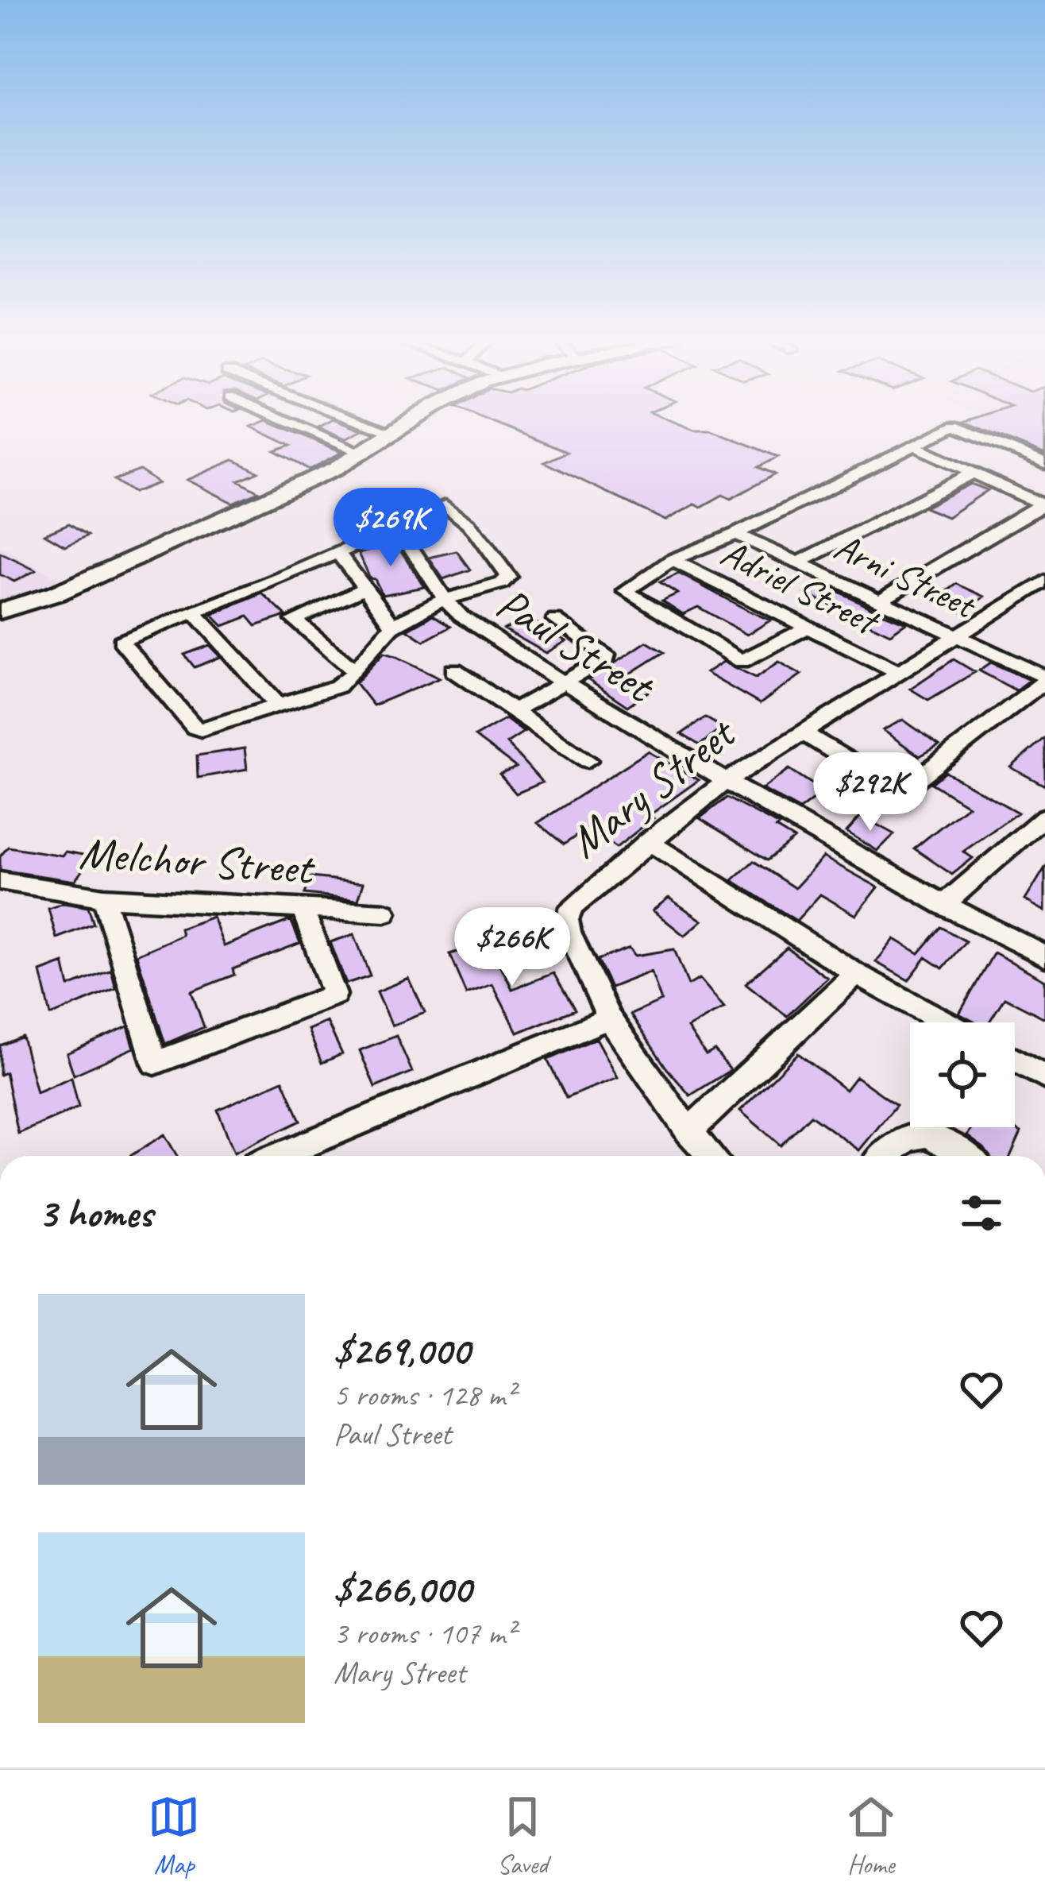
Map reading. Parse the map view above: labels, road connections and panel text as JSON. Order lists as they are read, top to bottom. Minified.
{"streets":{"street":["Arni Street","Adriel Street","Paul Street","Mary Street","Melchor Street"]},"crossings":[["Arni Street","Mary Street"],["Adriel Street","Mary Street"],["Paul Street","Mary Street"]],"page":{"price":["$269K","$292K","$266K"],"heading":"3 homes","list":[{"name":"$269,000","note":"5 rooms · 128 m² · Paul Street"},{"name":"$266,000","note":"3 rooms · 107 m² · Mary Street"}],"tabs":["Map","Saved","Home"]}}
